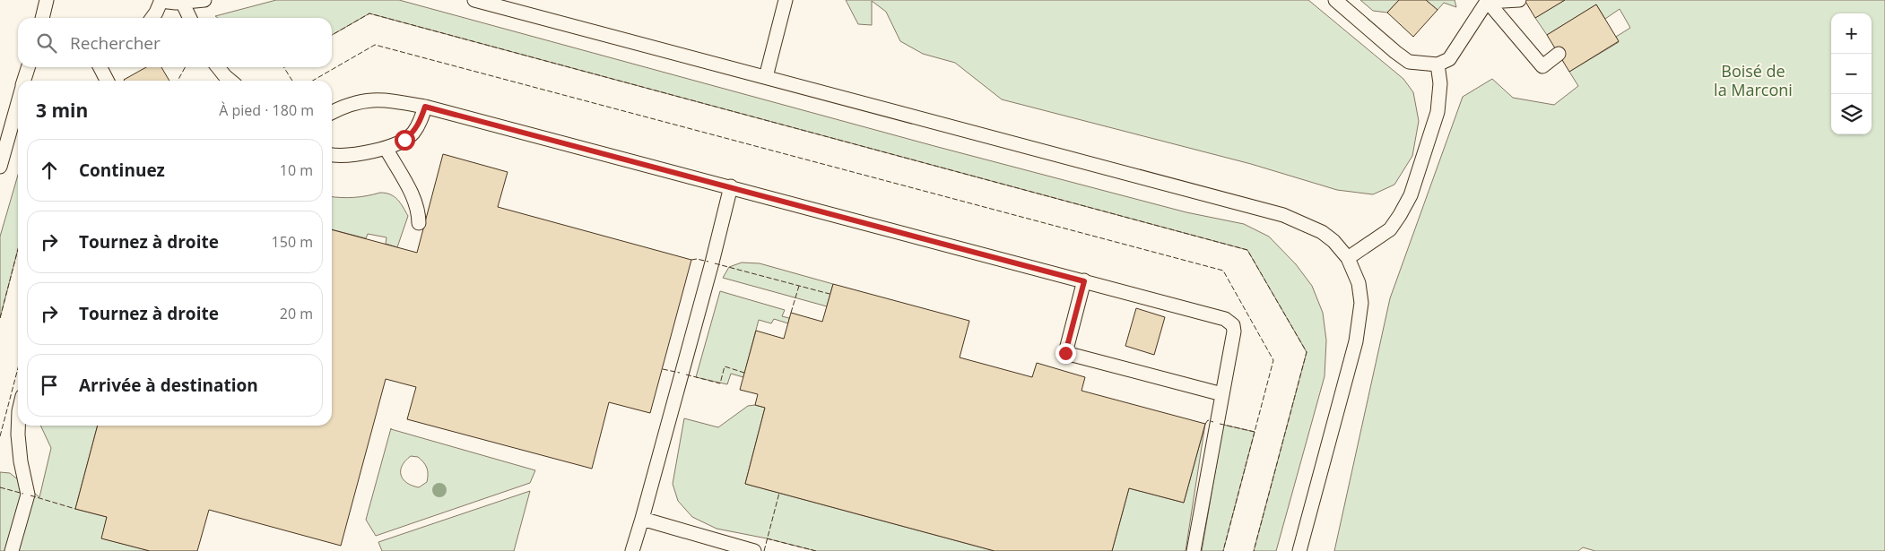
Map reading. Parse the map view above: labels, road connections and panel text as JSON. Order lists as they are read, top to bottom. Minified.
{"parks":["Boisé de la Marconi"],"page":{"map_buttons":["+","−"],"search":"Rechercher","heading":["3 min","À pied · 180 m"],"list":[["Continuez","10 m"],["Tournez à droite","150 m"],["Tournez à droite","20 m"],"Arrivée à destination"]}}
